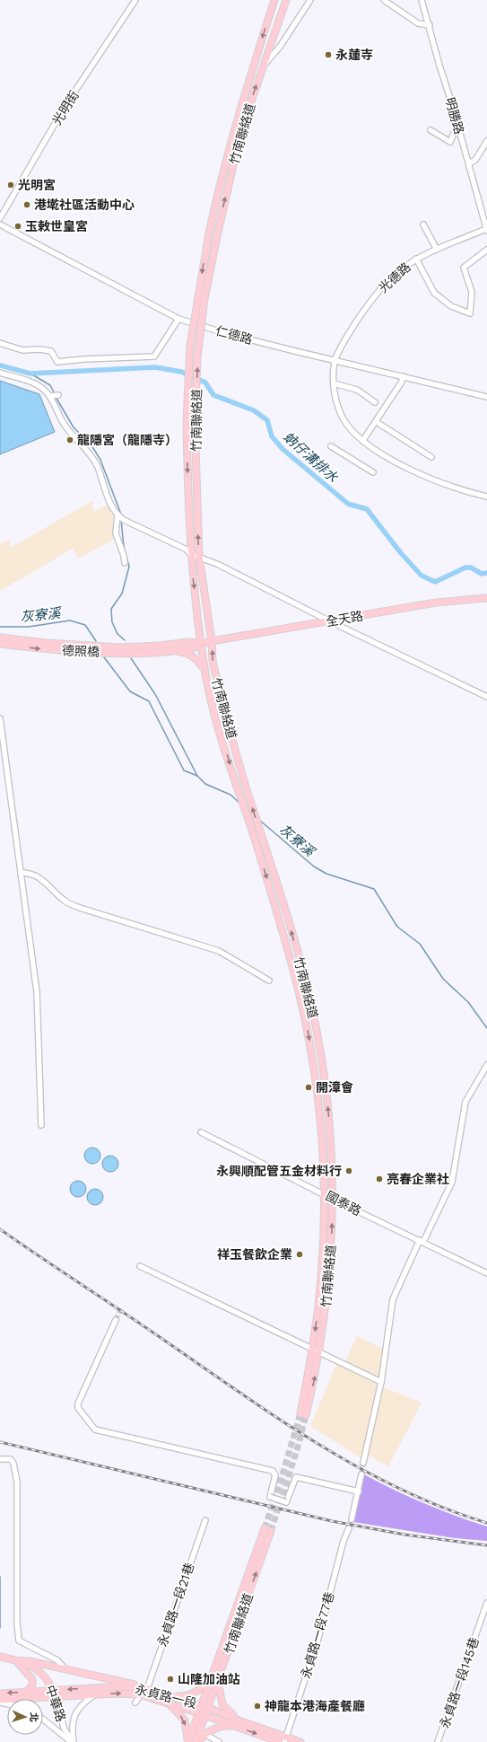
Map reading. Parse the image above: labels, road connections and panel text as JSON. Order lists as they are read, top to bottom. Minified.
{"streets":{"main road":["竹南聯絡道","全天路","德照橋","永貞路一段","中華路"],"street":["光明街","明勝路","光德路","仁德路","國泰路","永貞路一段21巷","永貞路一段77巷","永貞路一段145巷"]},"crossings":[["明勝路","光德路"],["竹南聯絡道","全天路"],["竹南聯絡道","國泰路"],["竹南聯絡道","永貞路一段"],["光德路","仁德路"],["全天路","德照橋"],["永貞路一段21巷","永貞路一段"],["永貞路一段77巷","永貞路一段"],["永貞路一段","中華路"]],"water":["蚋仔溝排水","灰寮溪"],"places":["永蓮寺","光明宮","港墘社區活動中心","玉敕世皇宮","龍隱宮（龍隱寺）","開漳會","永興順配管五金材料行","亮春企業社","祥玉餐飲企業","山隆加油站","神龍本港海產餐廳"],"north":"right"}
